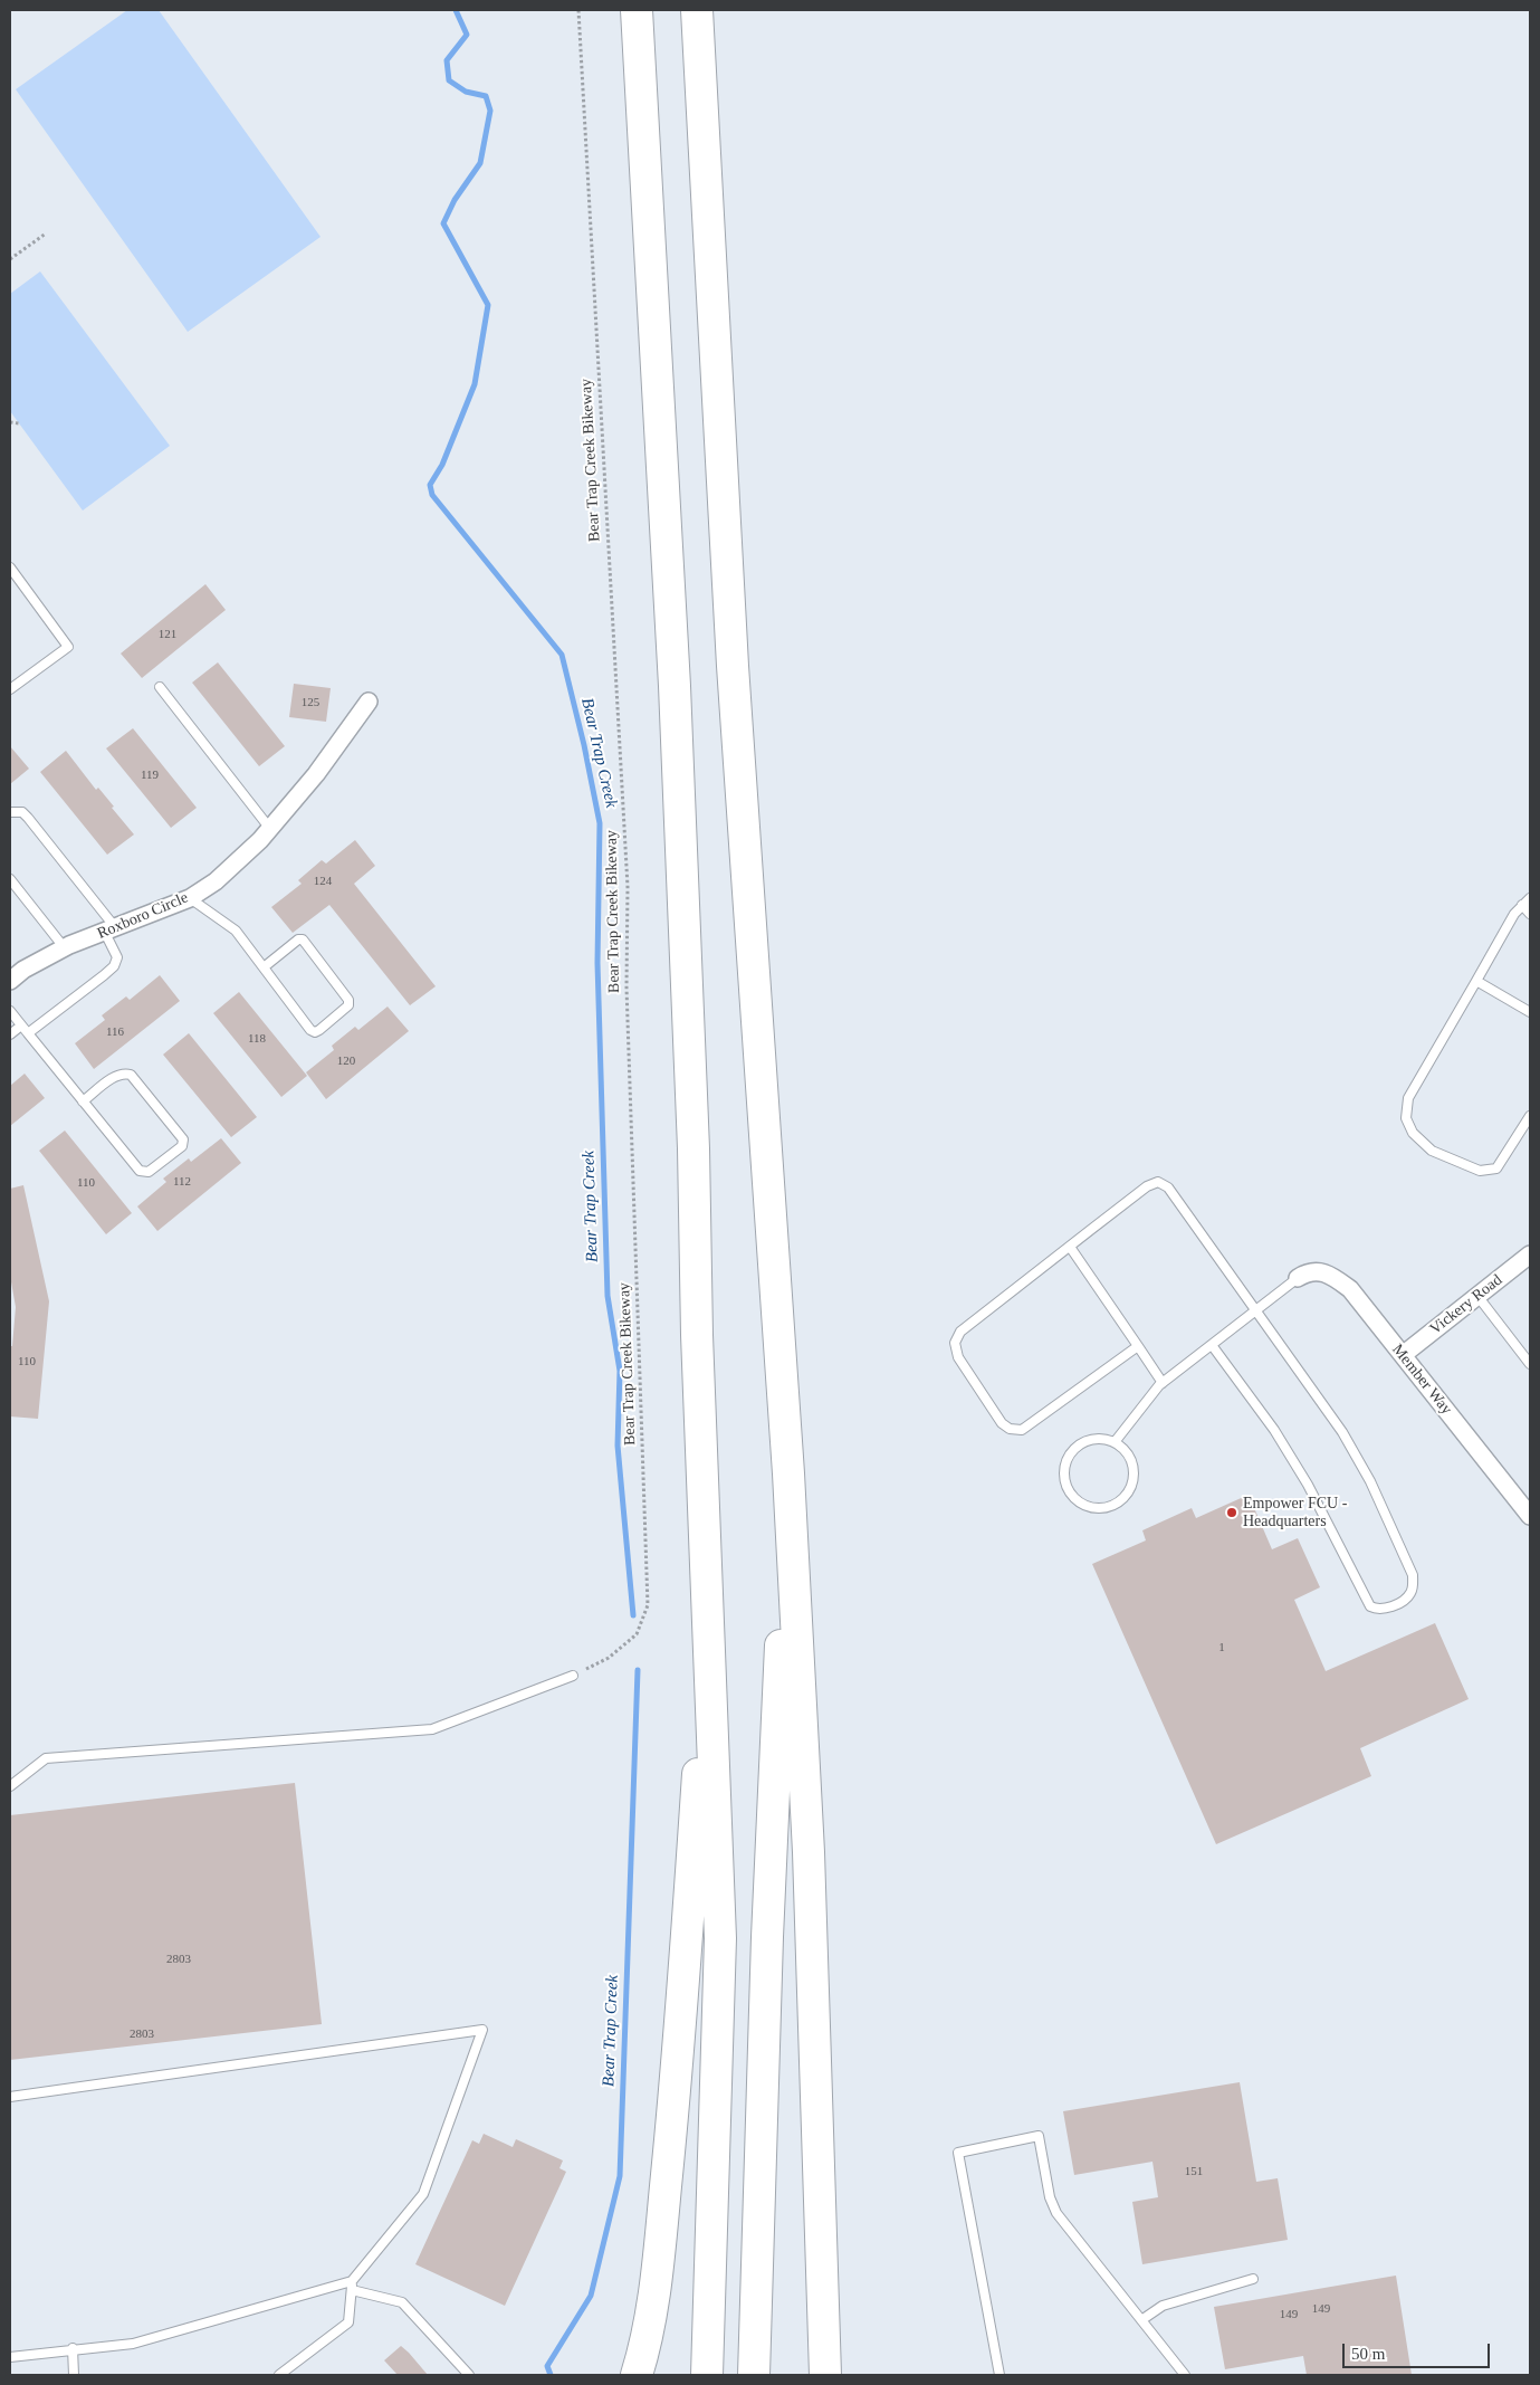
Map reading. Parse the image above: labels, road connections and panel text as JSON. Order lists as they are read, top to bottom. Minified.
{"streets":{"street":["Roxboro Circle","Vickery Road","Member Way"],"path":["Bear Trap Creek Bikeway"]},"crossings":[["Vickery Road","Member Way"]],"water":["Bear Trap Creek"],"places":["Empower FCU - Headquarters"],"house_numbers":["121","125","119","124","116","118","120","112","110","110","1","2803","2803","151","149","149"],"scale_bar":"50 m"}
